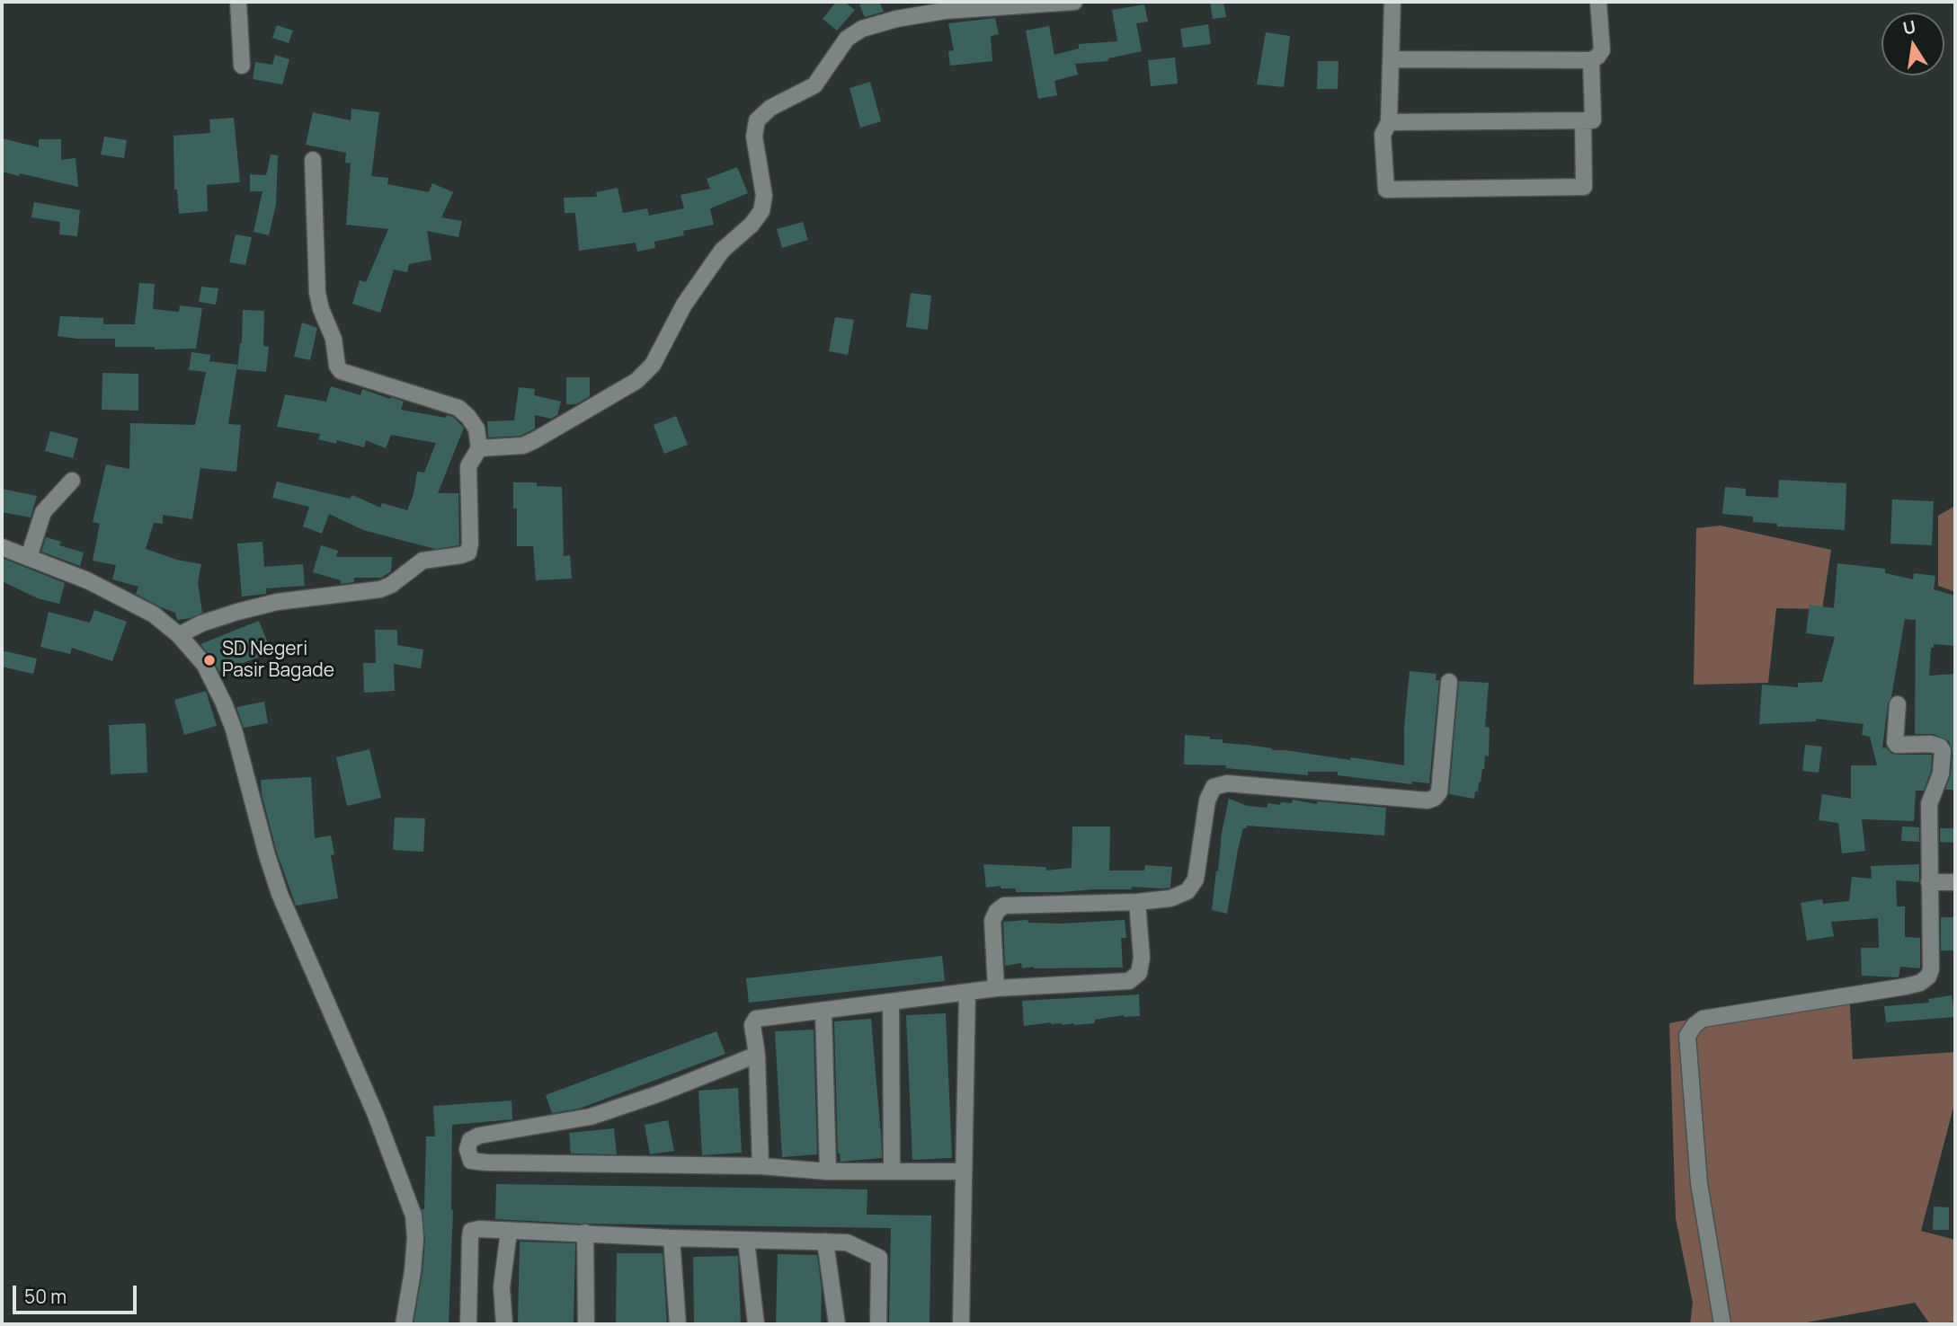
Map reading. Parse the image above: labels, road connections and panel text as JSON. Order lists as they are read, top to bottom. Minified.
{"places":["SD Negeri Pasir Bagade"],"scale_bar":"50 m","north":"top"}
